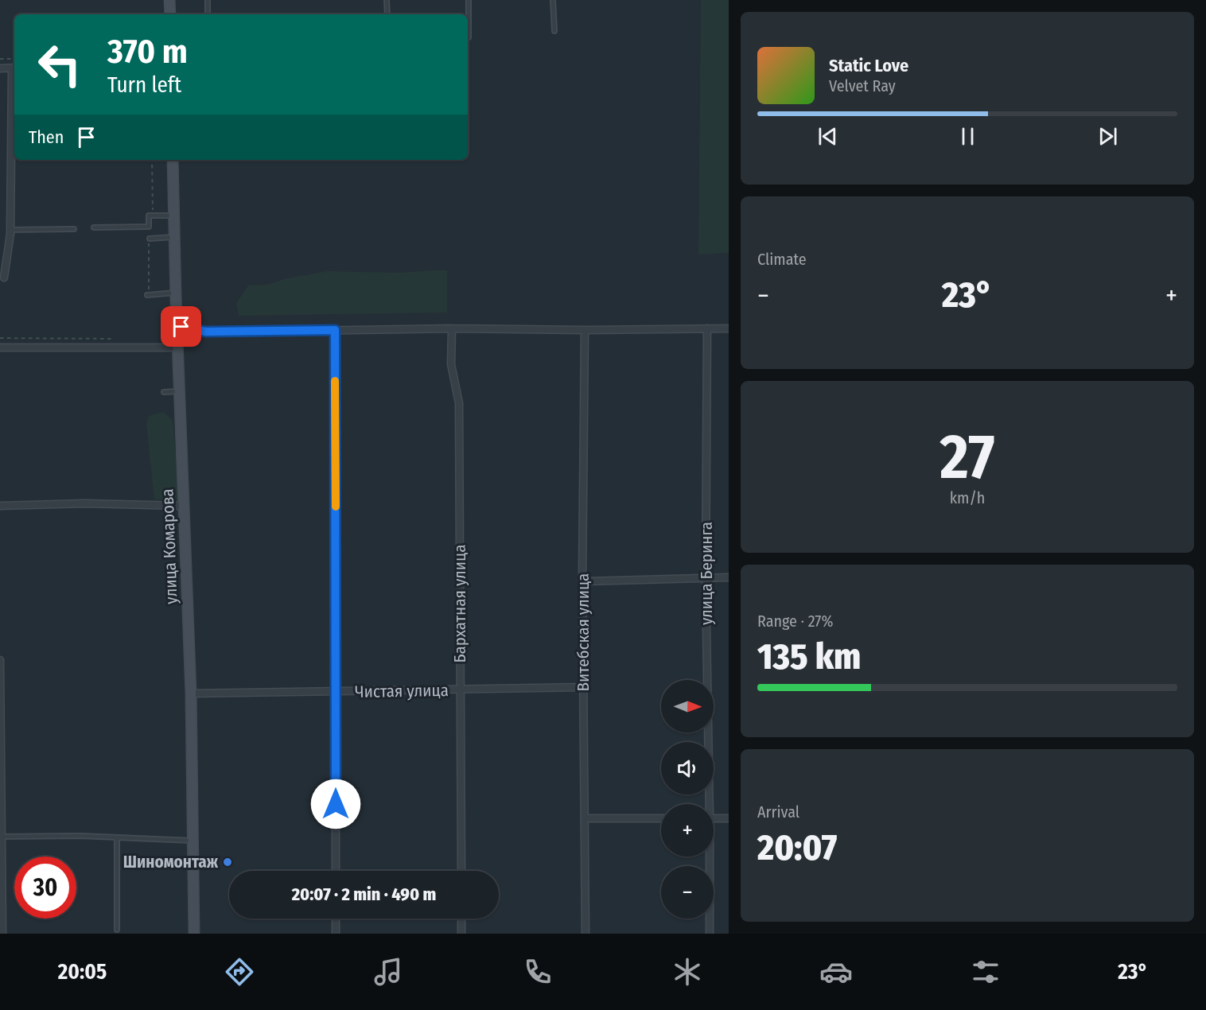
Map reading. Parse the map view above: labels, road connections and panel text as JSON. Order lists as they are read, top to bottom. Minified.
{"streets":{"street":["улица Комарова","улица Беринга","Бархатная улица","Витебская улица","Чистая улица"]},"crossings":[["улица Комарова","Чистая улица"],["Бархатная улица","Чистая улица"],["Витебская улица","Чистая улица"]],"places":["Шиномонтаж"],"north":"right","page":{"turn":["370 m","Turn left"],"song":["Static Love","Velvet Ray"],"then":"Then","tile":["Climate",["27","km/h"],["Range · 27%","135 km"],["Arrival","20:07"]],"heat":["−","23°","+"],"map_buttons":["+","−"],"limit":"30","trip":"20:07 · 2 min · 490 m","tabs":["20:05","23°"]}}
